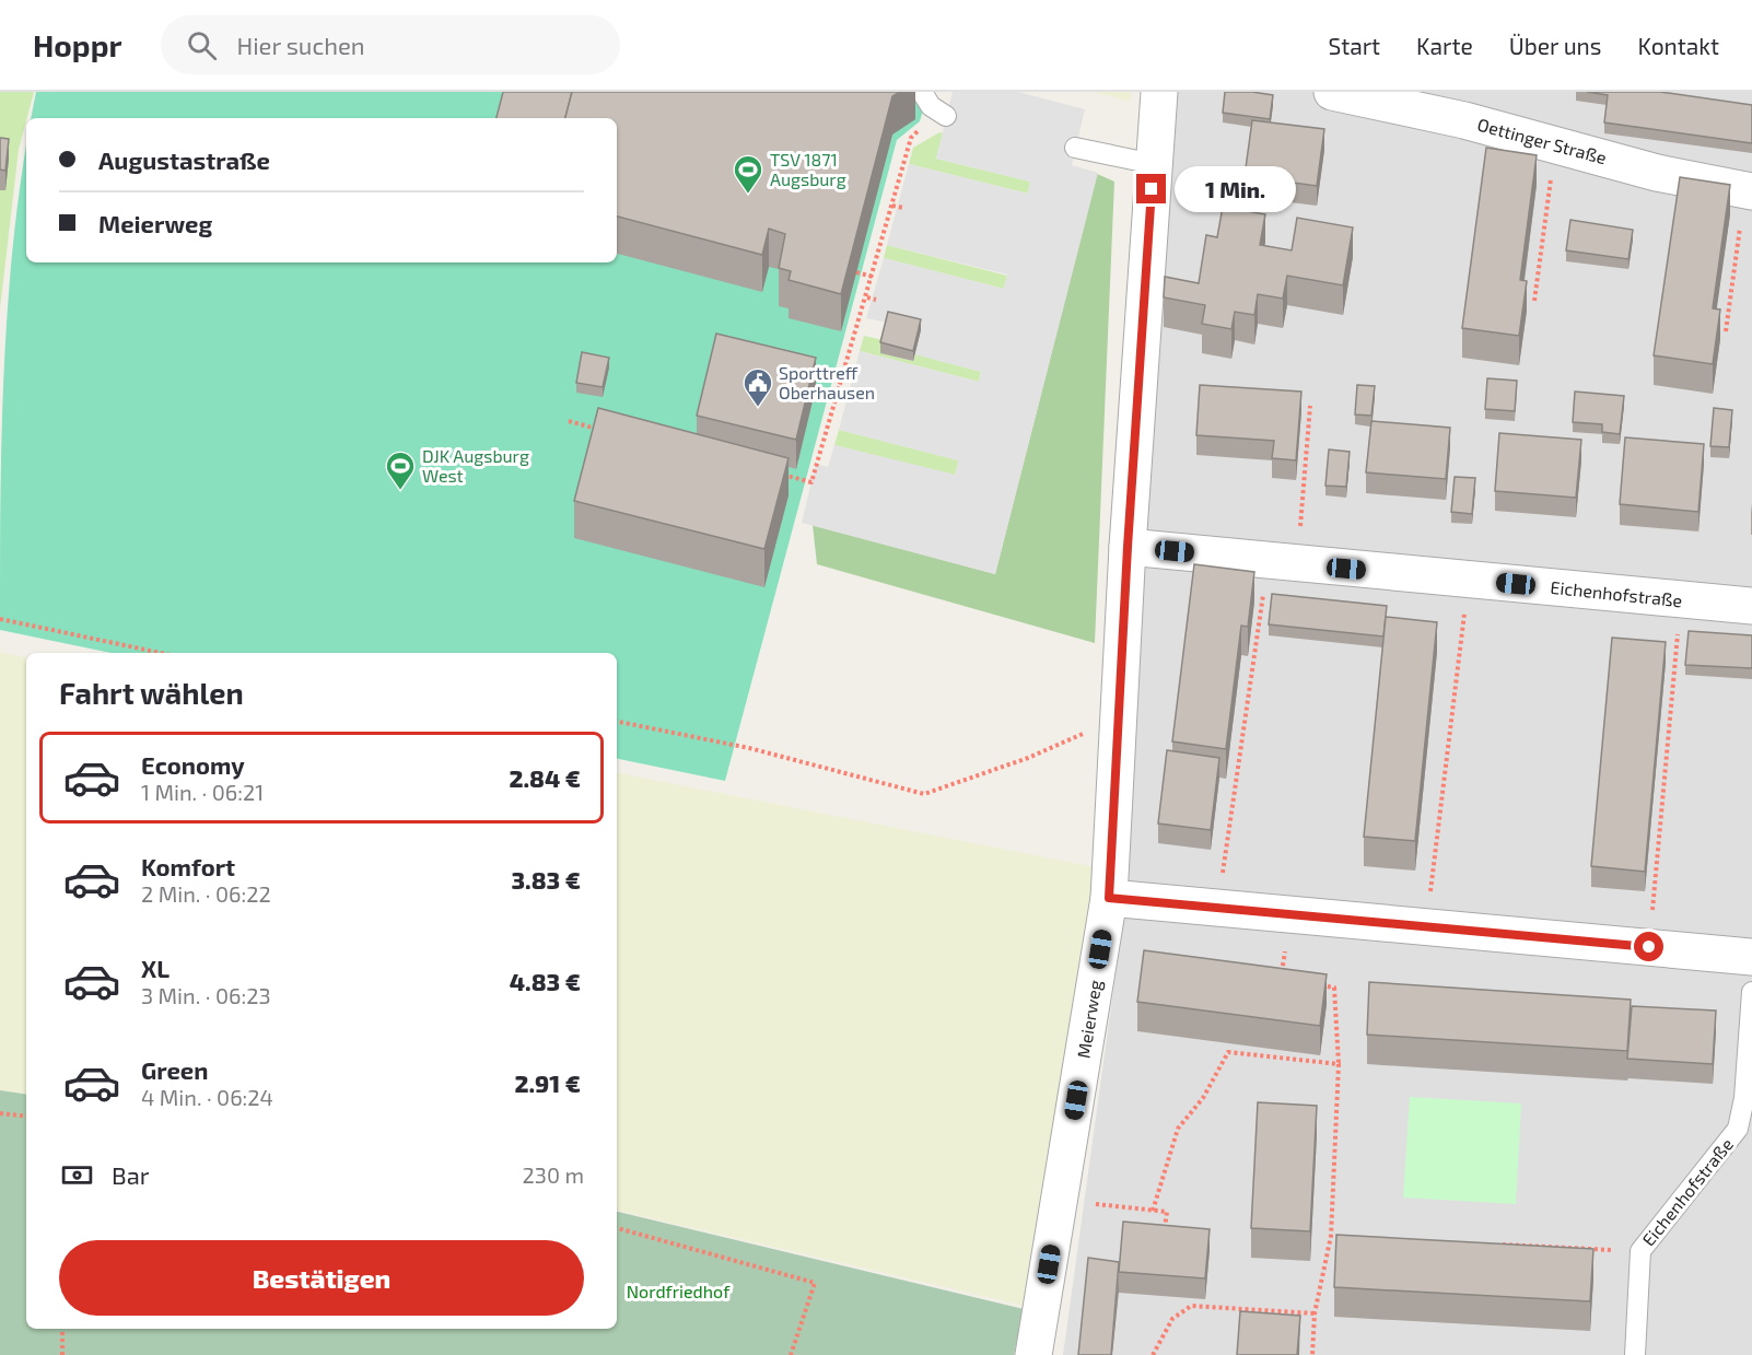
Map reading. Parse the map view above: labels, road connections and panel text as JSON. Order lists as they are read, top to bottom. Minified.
{"streets":{"street":["Oettinger Straße","Eichenhofstraße","Meierweg"]},"crossings":[["Eichenhofstraße","Meierweg"]],"parks":["Nordfriedhof"],"places":{"sports":["TSV 1871 Augsburg","DJK Augsburg West"],"public building":["Sporttreff Oberhausen"]},"page":{"header":"Hoppr","search":"Hier suchen","nav":["Start","Karte","Über uns","Kontakt"],"banner":["Augustastraße","Meierweg"],"bubble":"1 Min.","heading":"Fahrt wählen","list":[{"name":"Economy","note":"1 Min. · 06:21","value":"2.84 €"},{"name":"Komfort","note":"2 Min. · 06:22","value":"3.83 €"},{"name":"XL","note":"3 Min. · 06:23","value":"4.83 €"},{"name":"Green","note":"4 Min. · 06:24","value":"2.91 €"}],"pay":["Bar","230 m"],"buttons":"Bestätigen"}}
